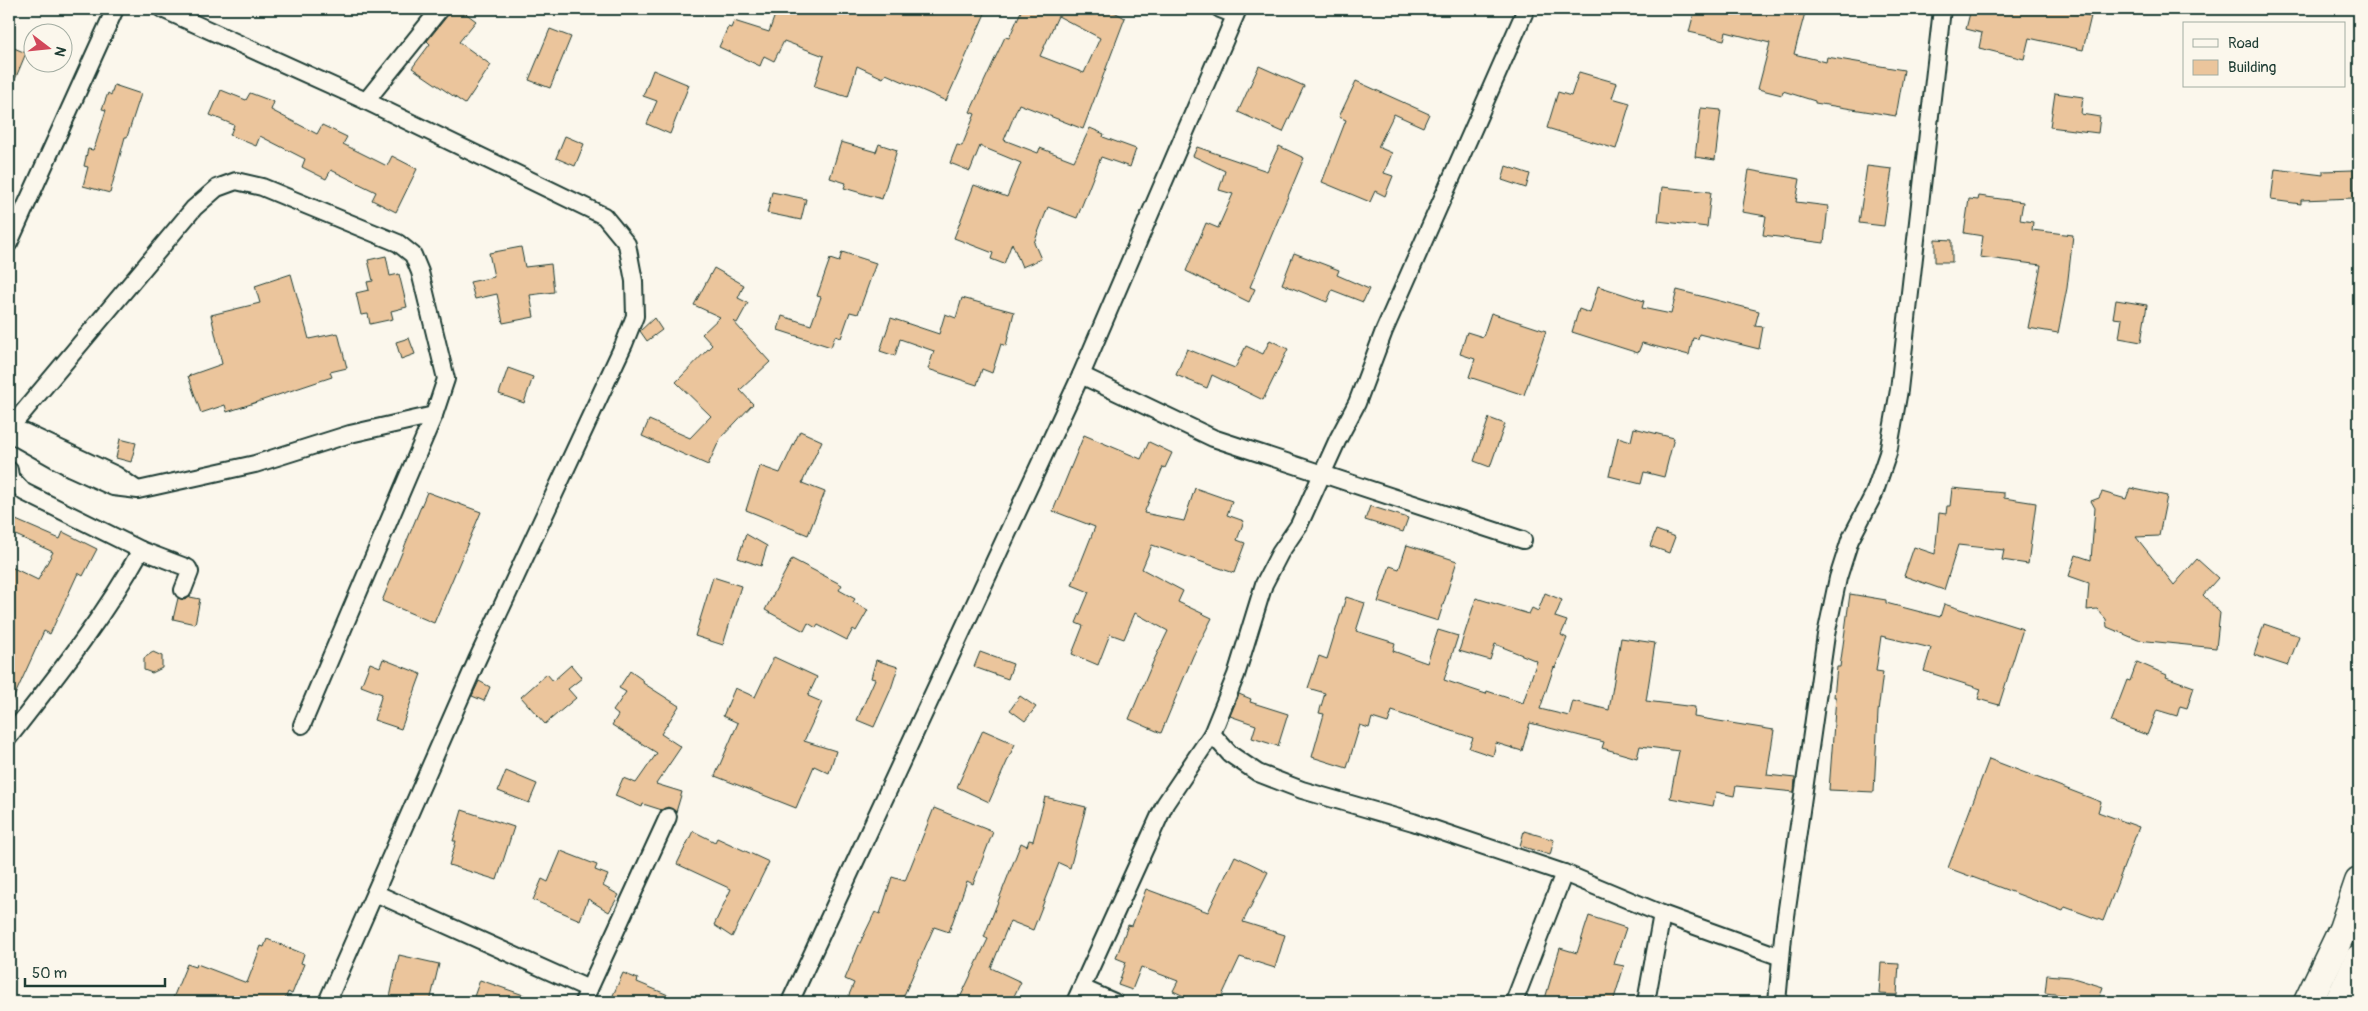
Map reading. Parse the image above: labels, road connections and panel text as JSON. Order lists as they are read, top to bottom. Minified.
{"legend":["Road","Building"],"scale_bar":"50 m","north":"right"}
